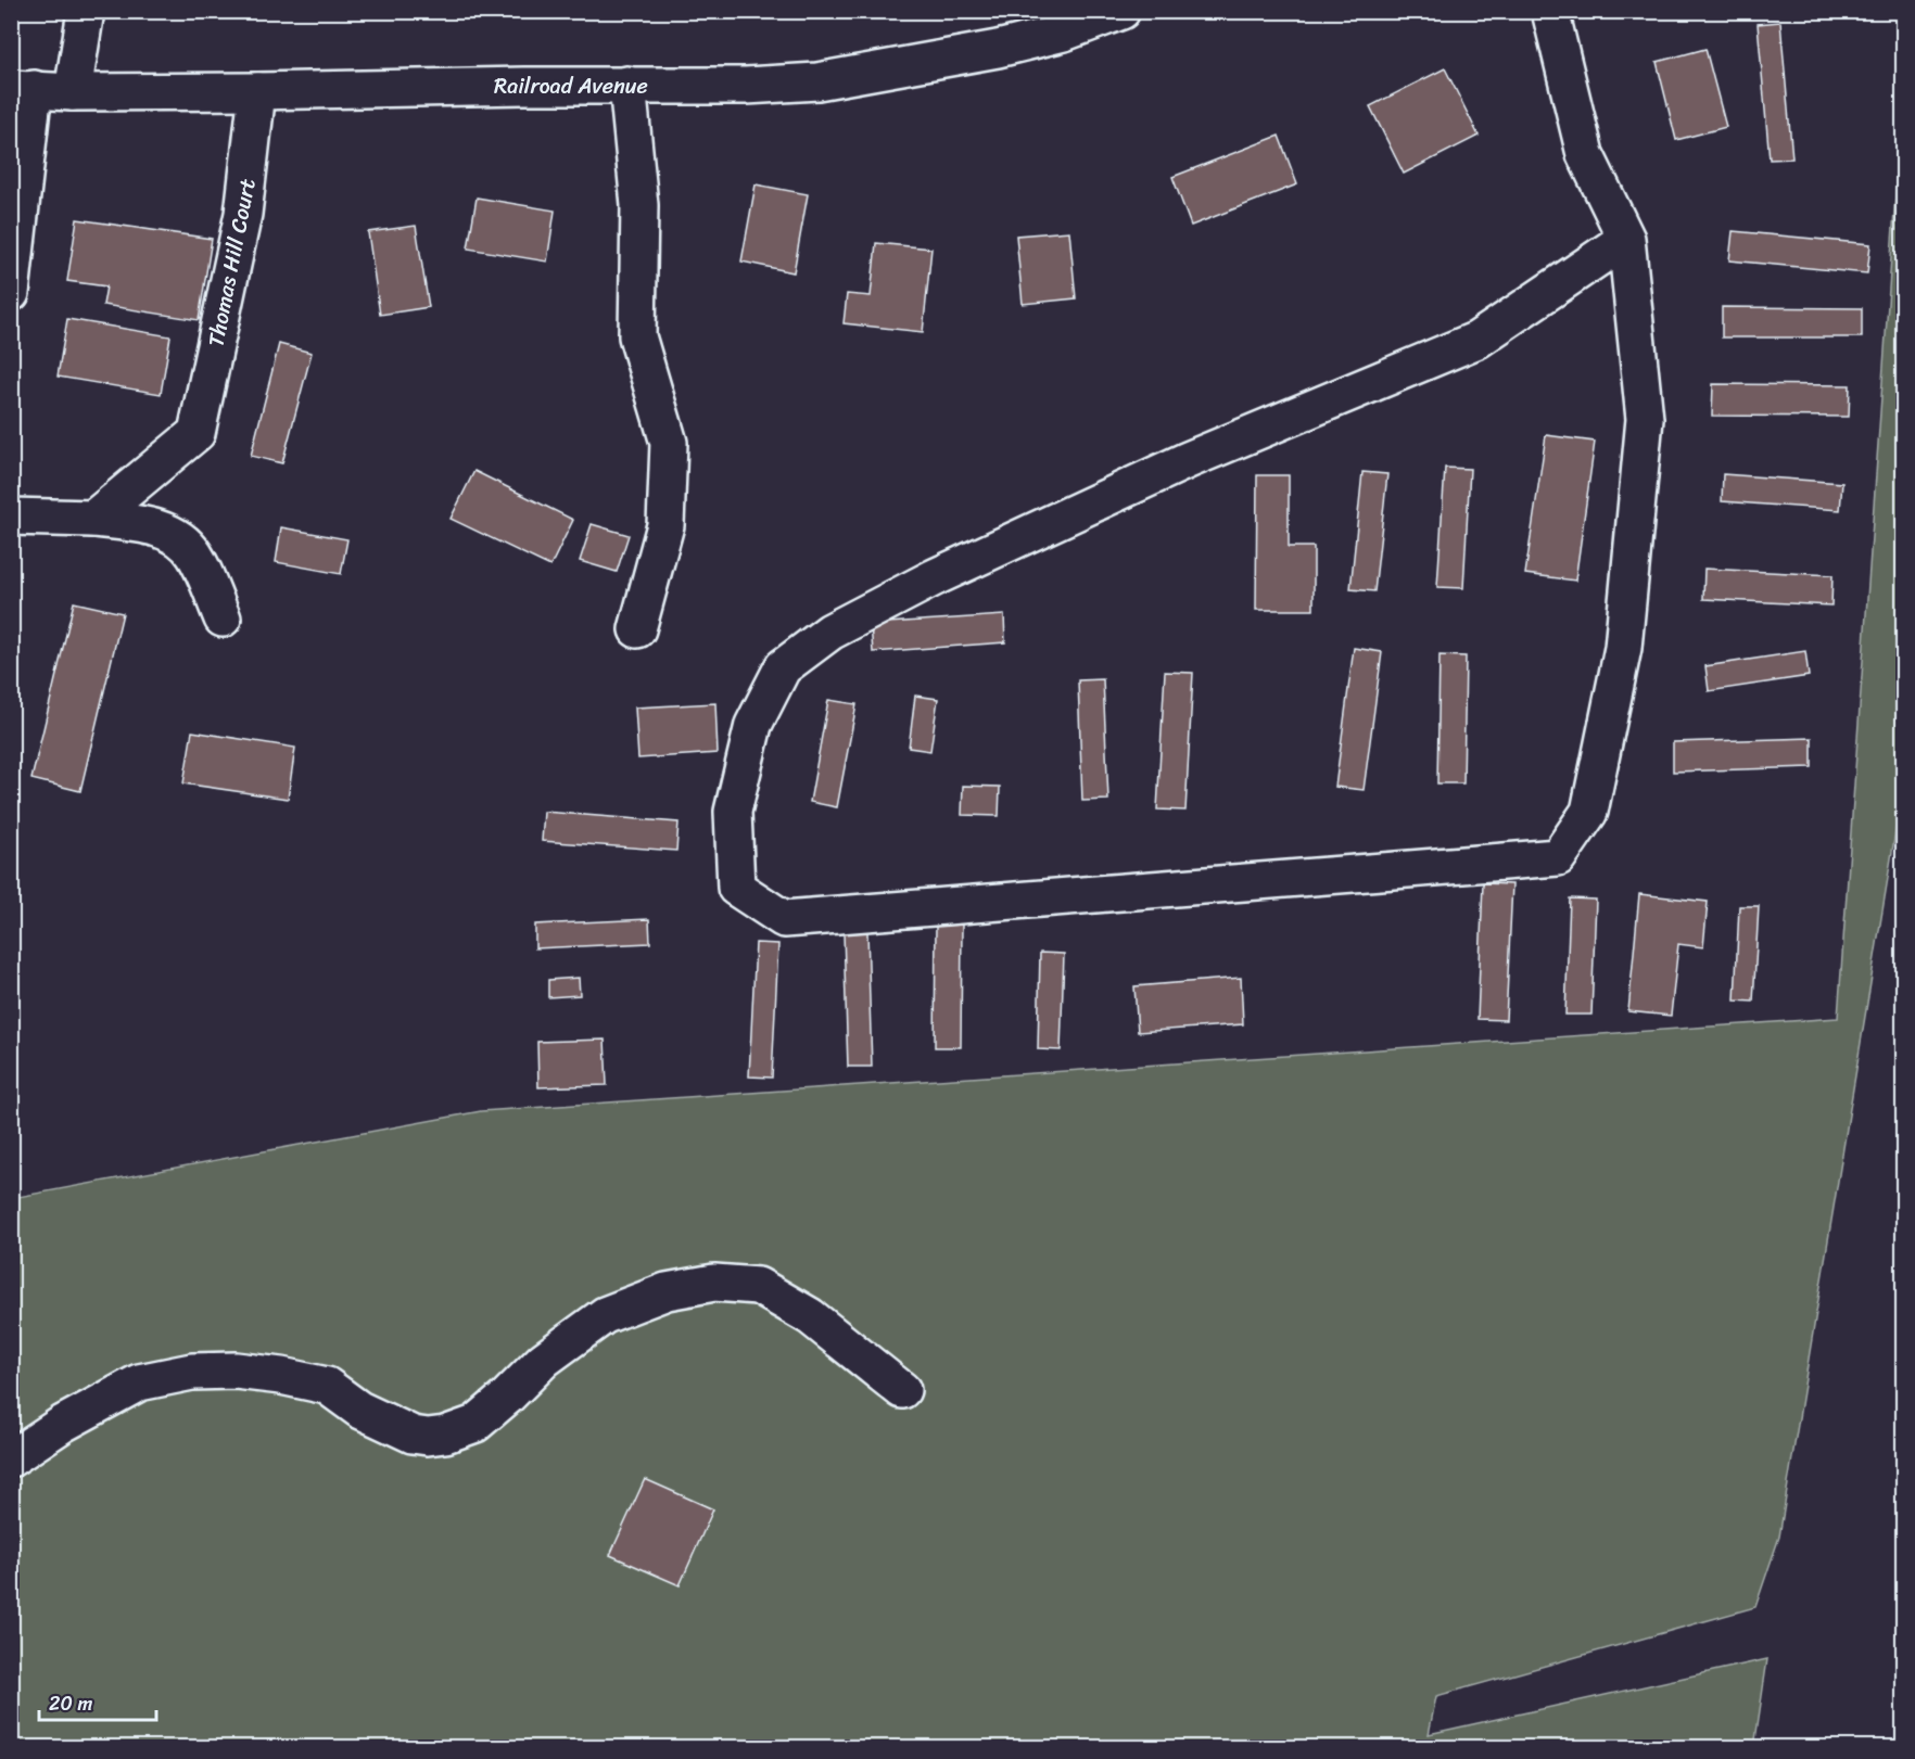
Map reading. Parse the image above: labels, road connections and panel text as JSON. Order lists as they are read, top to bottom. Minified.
{"streets":{"street":["Railroad Avenue","Thomas Hill Court"]},"crossings":[["Railroad Avenue","Thomas Hill Court"]],"scale_bar":"20 m"}
